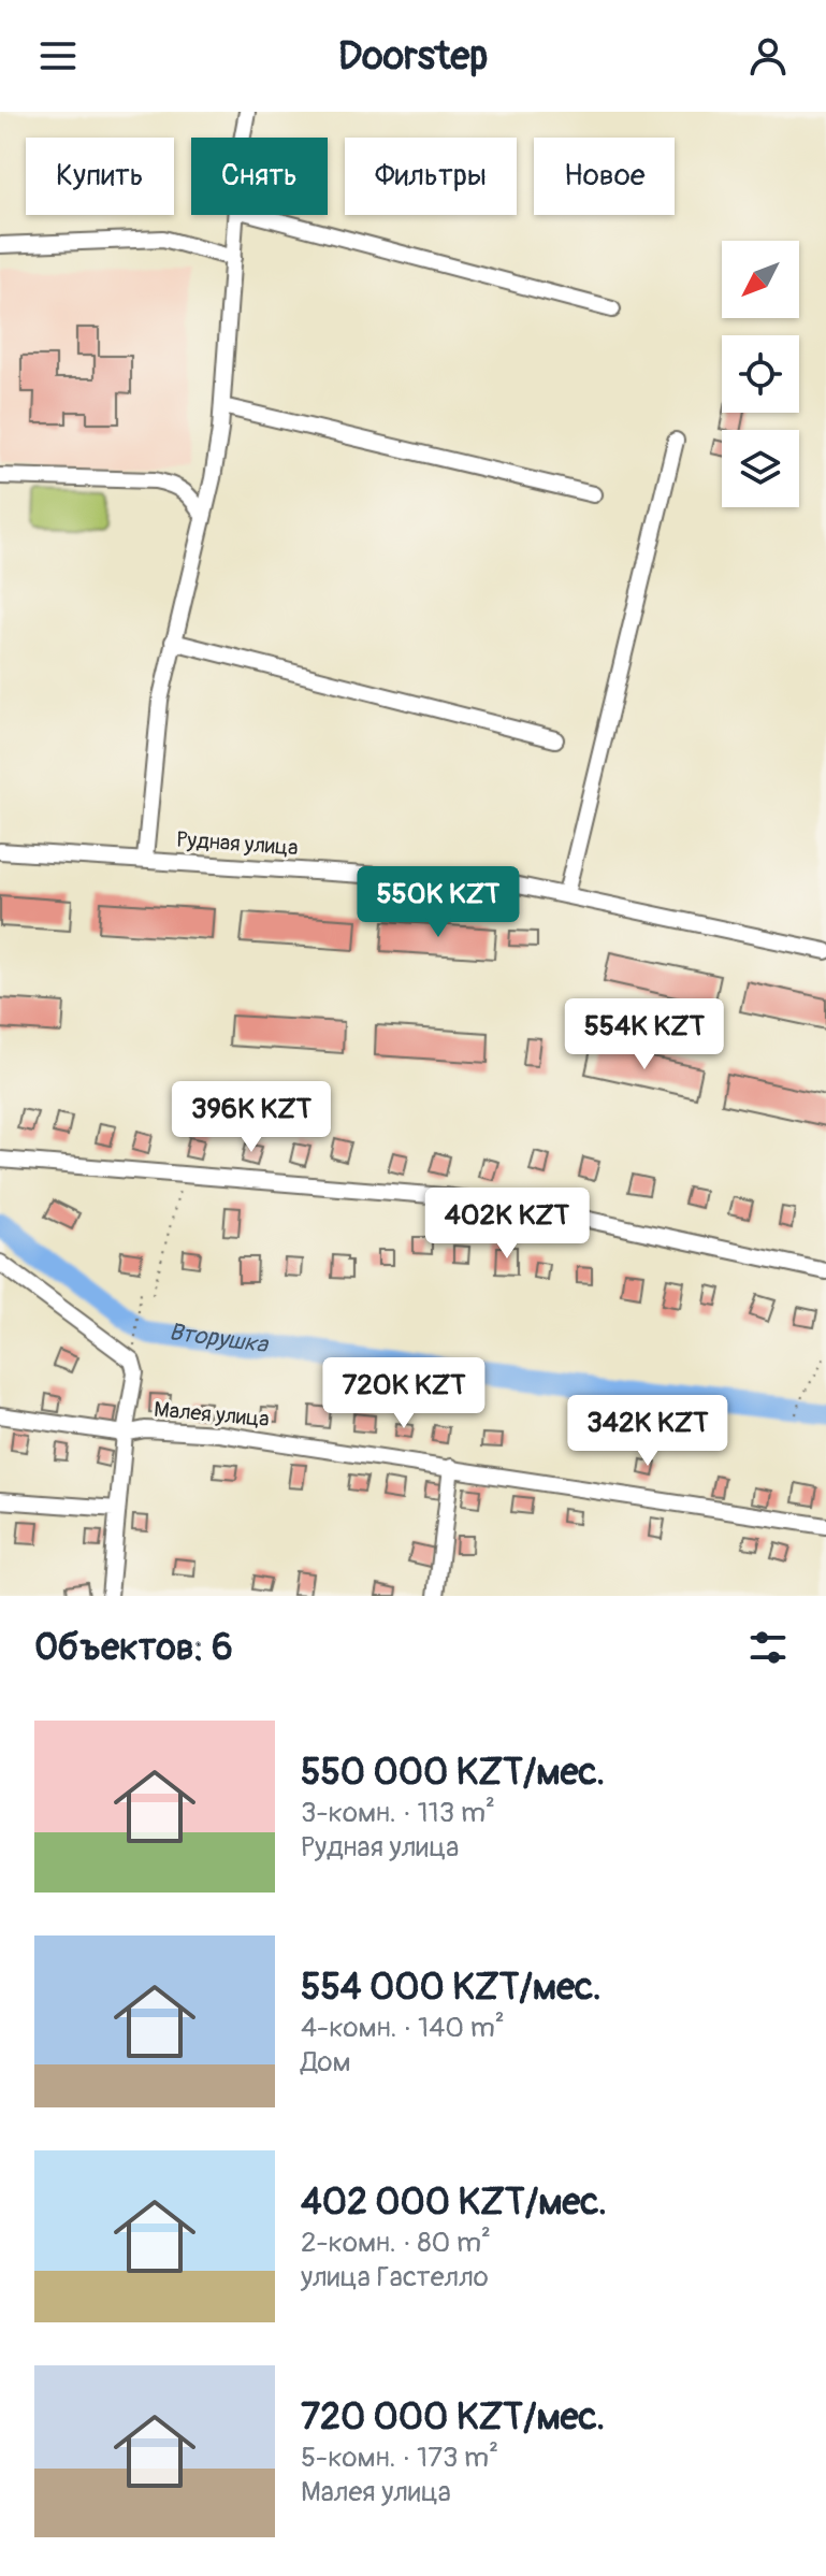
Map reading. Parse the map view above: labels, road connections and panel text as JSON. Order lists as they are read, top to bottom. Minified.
{"streets":{"street":["Рудная улица","Малея улица"]},"water":["Вторушка"],"north":"bottom left","page":{"header":"Doorstep","chip":["Купить","Снять","Фильтры","Новое"],"price":["550K KZT","554K KZT","396K KZT","402K KZT","720K KZT","342K KZT"],"heading":"Объектов: 6","list":[{"name":"550 000 KZT/мес.","note":"3-комн. · 113 m² · Рудная улица"},{"name":"554 000 KZT/мес.","note":"4-комн. · 140 m² · Дом"},{"name":"402 000 KZT/мес.","note":"2-комн. · 80 m² · улица Гастелло"},{"name":"720 000 KZT/мес.","note":"5-комн. · 173 m² · Малея улица"}]}}
